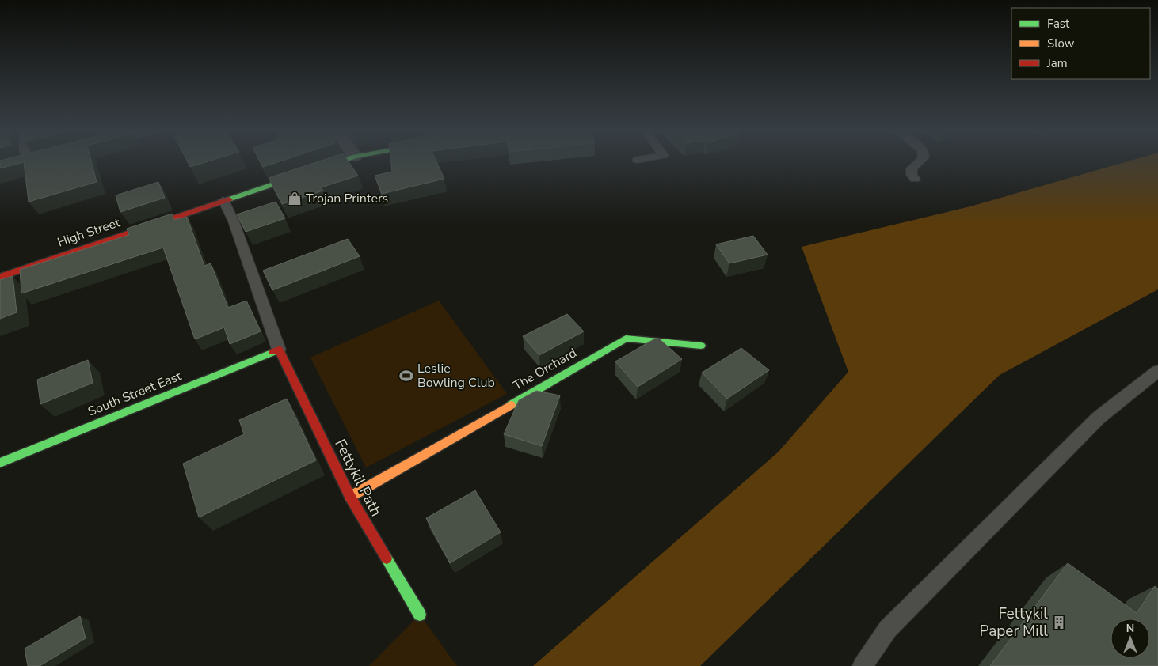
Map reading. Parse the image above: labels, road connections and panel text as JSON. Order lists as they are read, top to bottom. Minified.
{"streets":{"street":["High Street","The Orchard","South Street East","Fettykil Path"]},"crossings":[["The Orchard","Fettykil Path"],["South Street East","Fettykil Path"]],"places":{"shop":["Trojan Printers"],"sports":["Leslie Bowling Club"],"building":["Fettykil Paper Mill"]},"legend":["Fast","Slow","Jam"],"north":"top"}
